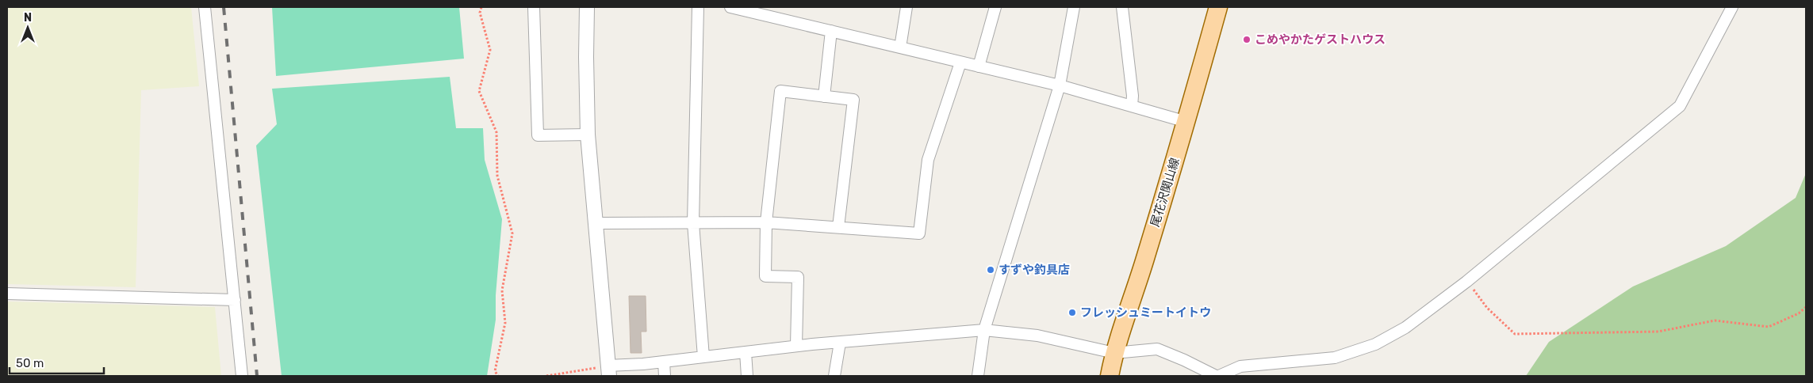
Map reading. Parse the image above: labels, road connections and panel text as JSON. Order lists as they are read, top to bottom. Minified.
{"streets":{"main road":["尾花沢関山線"]},"places":["こめやかたゲストハウス","すずや釣具店","フレッシュミートイトウ"],"scale_bar":"50 m","north":"top"}
